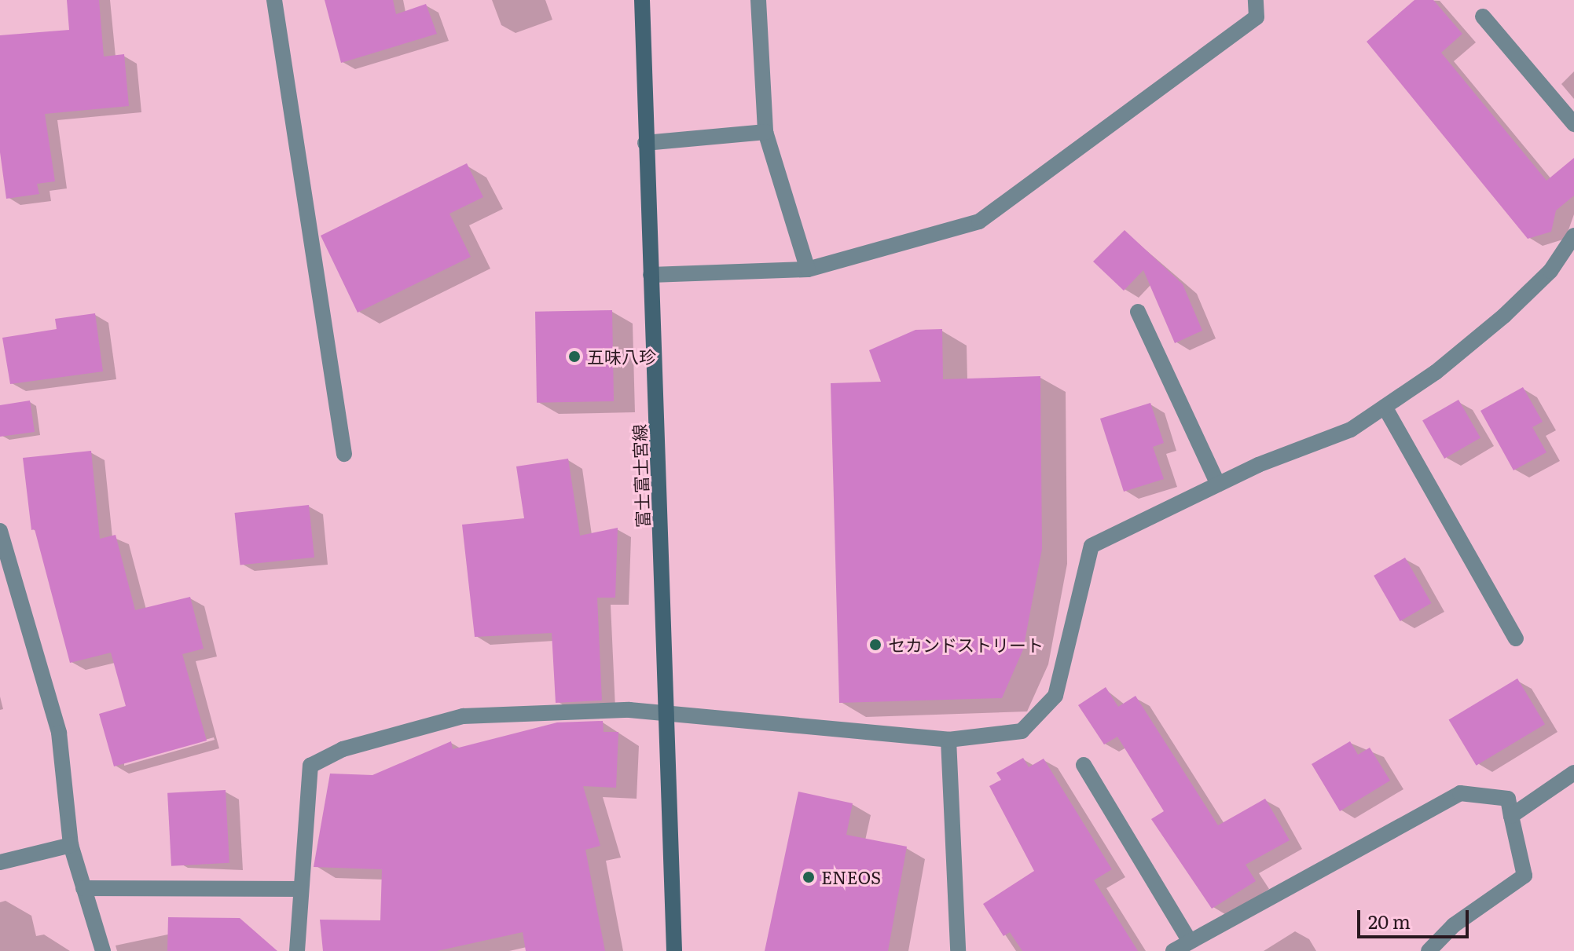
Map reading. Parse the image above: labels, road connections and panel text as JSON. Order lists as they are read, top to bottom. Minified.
{"streets":{"main road":["富士富士宮線"]},"places":["五味八珍","セカンドストリート","ENEOS"],"scale_bar":"20 m"}
